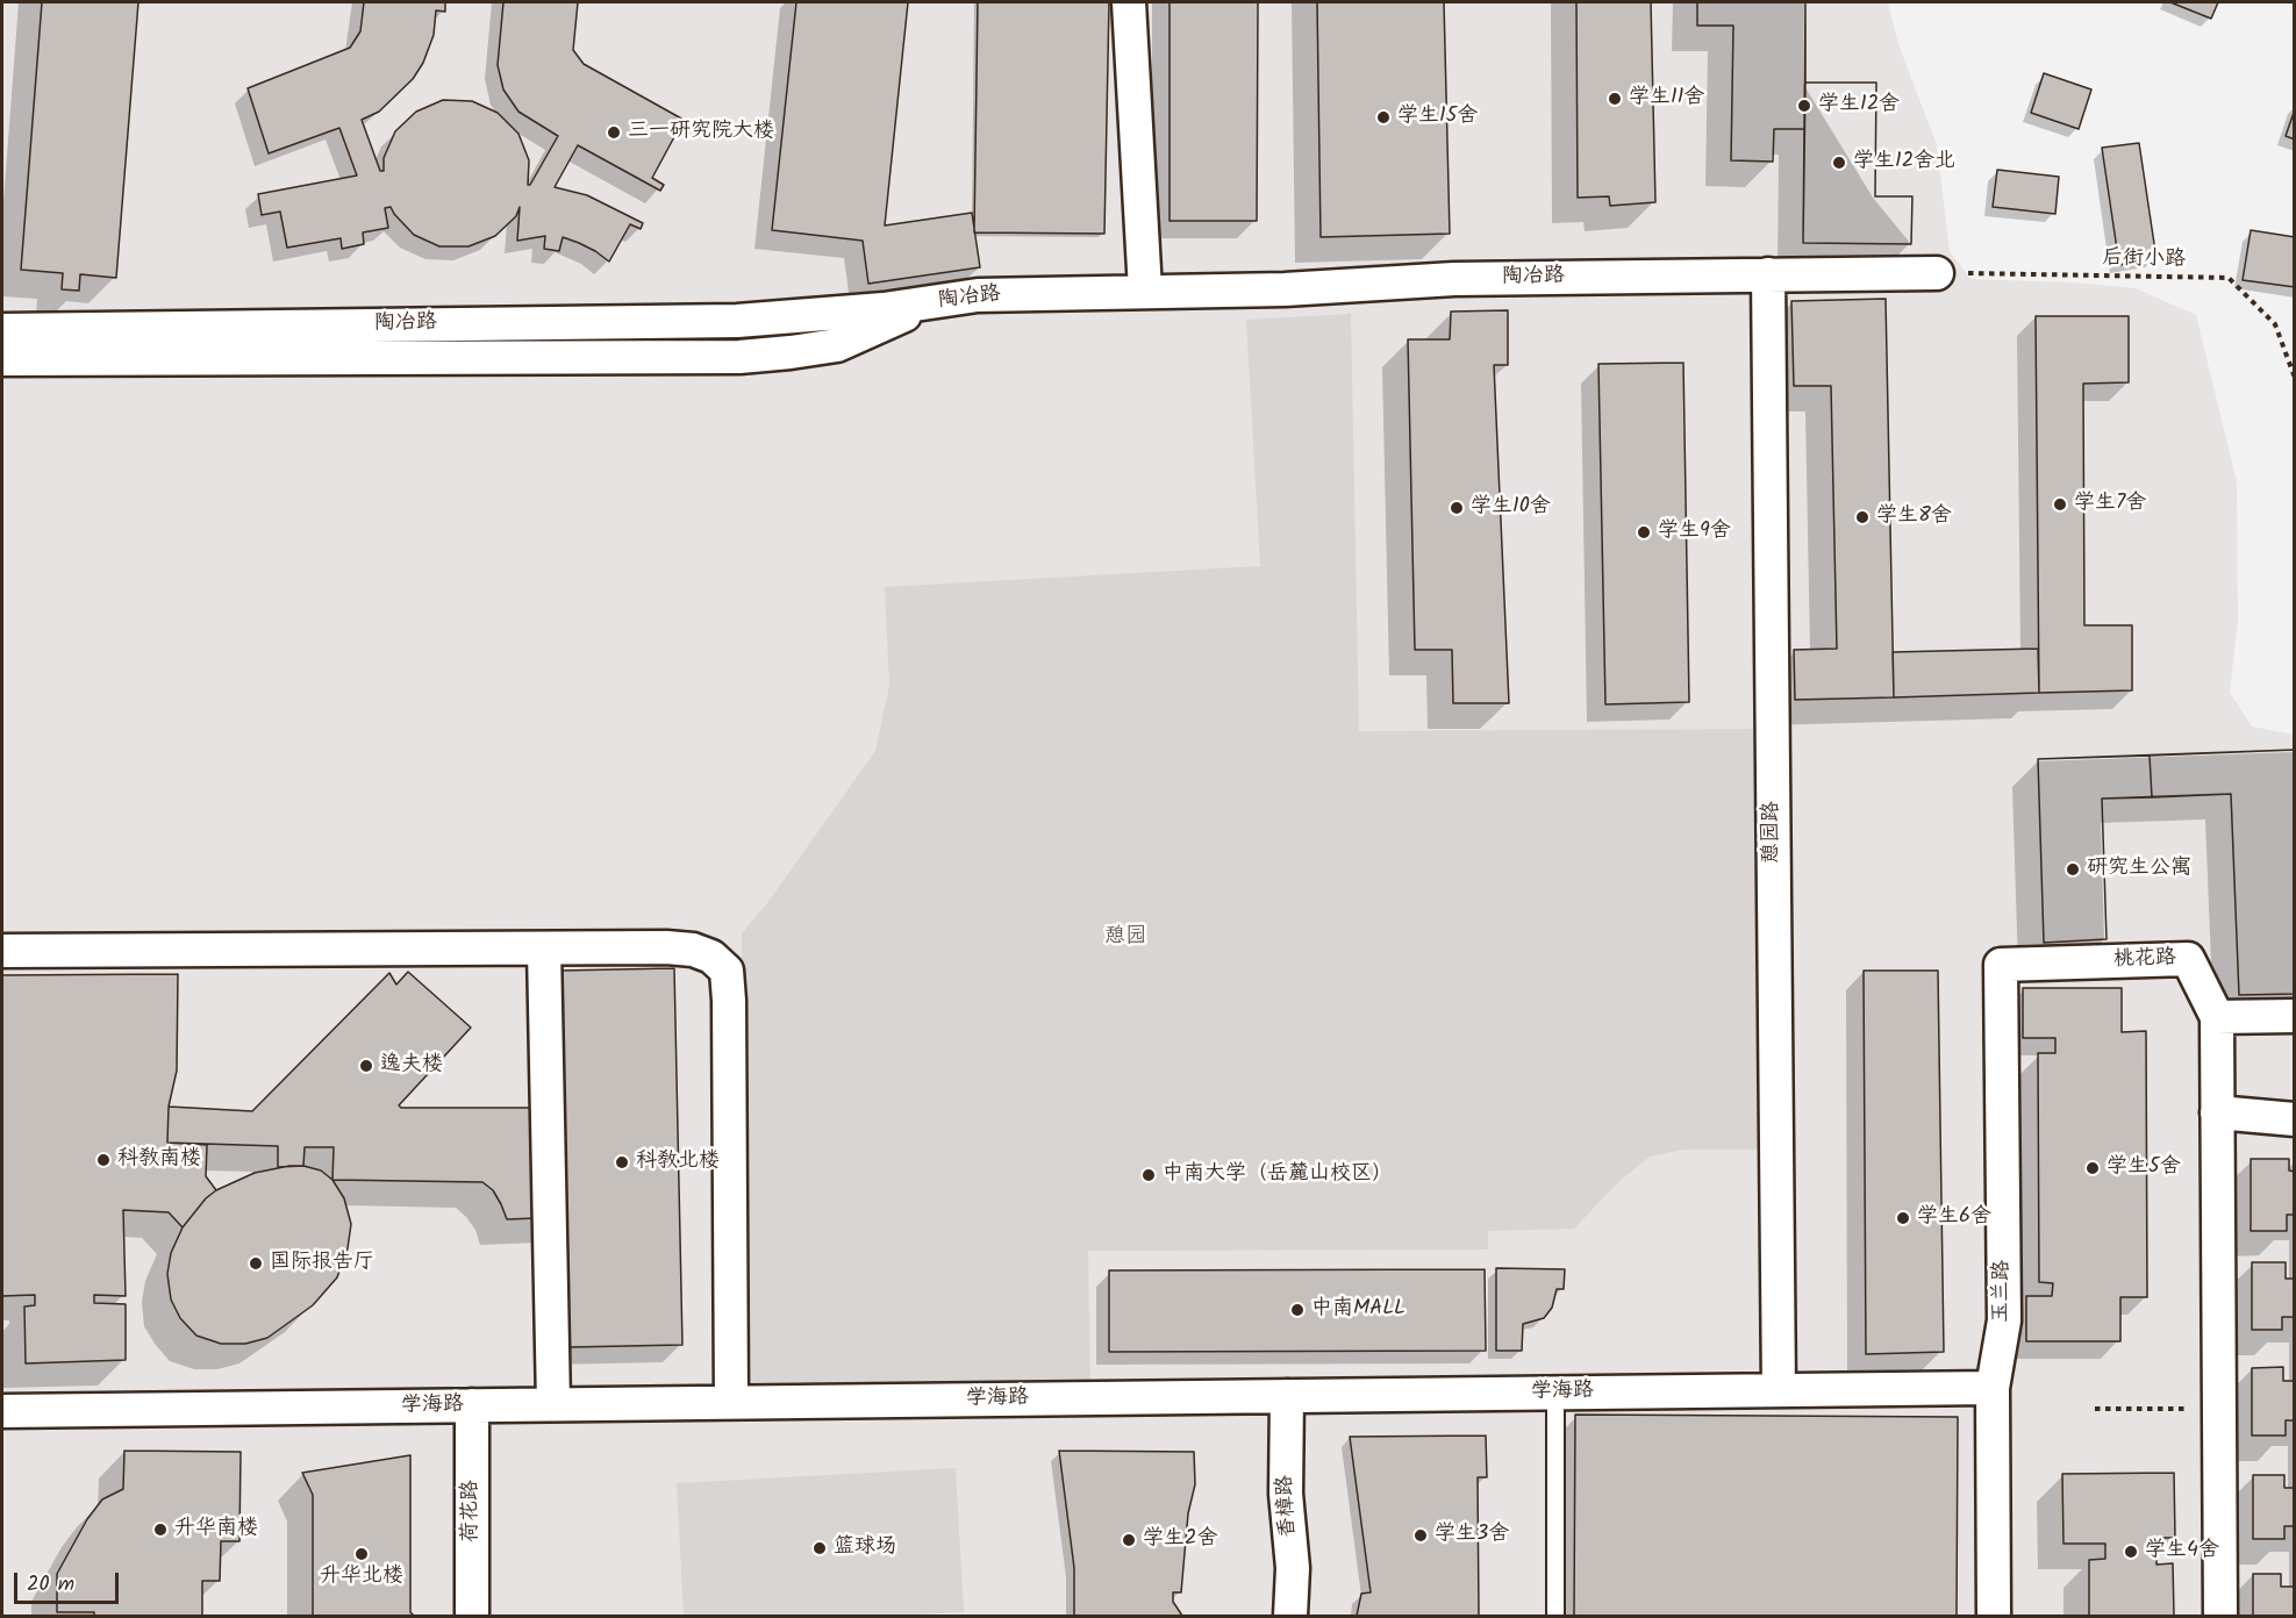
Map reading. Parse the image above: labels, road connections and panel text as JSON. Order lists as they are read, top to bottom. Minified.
{"streets":{"street":["陶冶路","憩园路","桃花路","玉兰路","学海路","香樟路","荷花路"],"path":["后街小路"]},"crossings":[["后街小路","陶冶路"],["陶冶路","憩园路"],["憩园路","学海路"],["桃花路","玉兰路"],["玉兰路","学海路"],["学海路","香樟路"],["学海路","荷花路"]],"parks":["憩园"],"places":["学生11舍","学生12舍","学生15舍","三一研究院大楼","学生12舍北","学生7舍","学生10舍","学生8舍","学生9舍","研究生公寓","逸夫楼","科教南楼","科教北楼","学生5舍","中南大学（岳麓山校区）","学生6舍","国际报告厅","中南MALL","升华南楼","学生3舍","学生2舍","篮球场","学生4舍","升华北楼"],"scale_bar":"20 m"}
